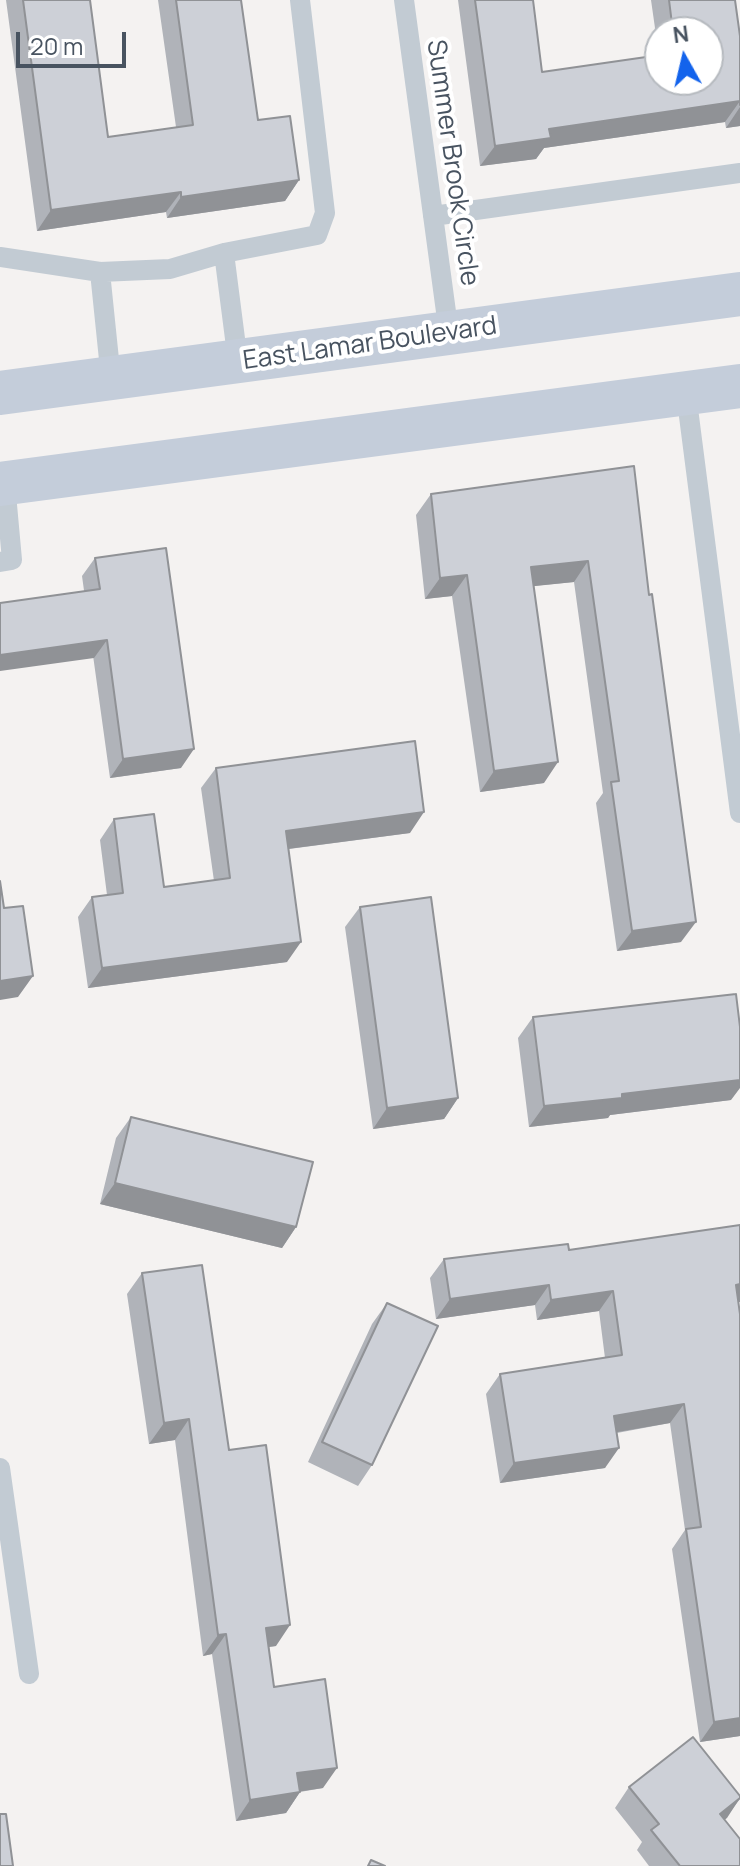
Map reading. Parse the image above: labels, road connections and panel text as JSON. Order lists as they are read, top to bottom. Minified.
{"streets":{"main road":["East Lamar Boulevard"],"lane":["Summer Brook Circle"]},"crossings":[["Summer Brook Circle","East Lamar Boulevard"]],"scale_bar":"20 m","north":"top"}
